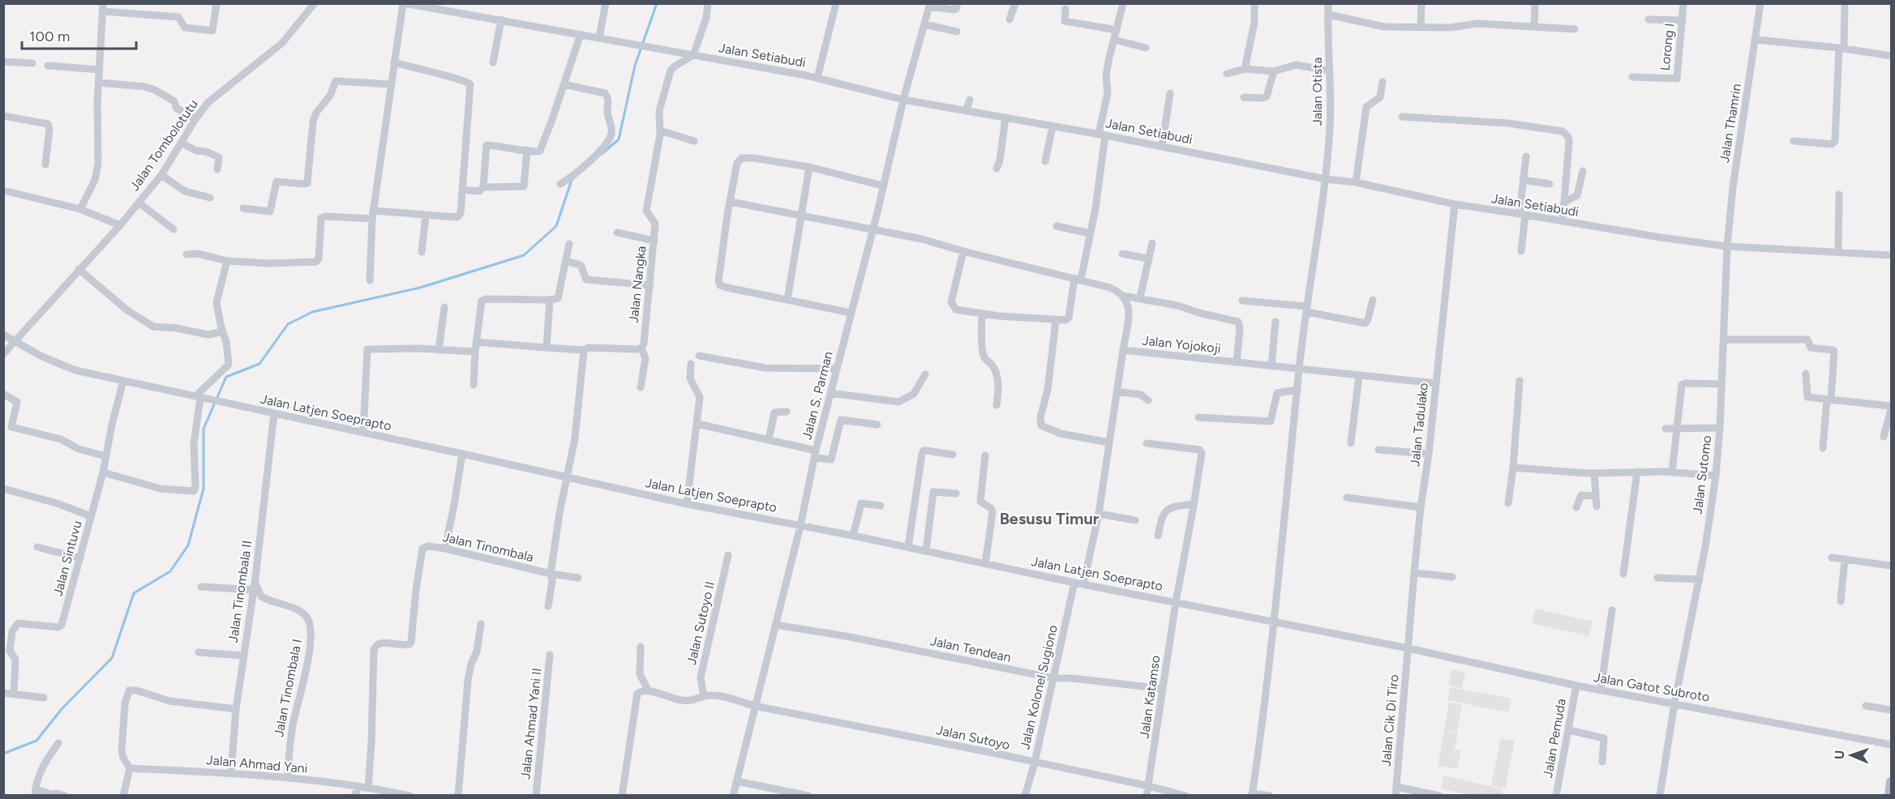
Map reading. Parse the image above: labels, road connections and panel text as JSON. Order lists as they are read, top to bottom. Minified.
{"streets":{"street":["Lorong I","Jalan Setiabudi","Jalan Otista","Jalan Thamrin","Jalan Tombolotutu","Jalan Nangka","Jalan Yojokoji","Jalan S. Parman","Jalan Latjen Soeprapto","Jalan Tadulako","Jalan Sutomo","Jalan Tinombala","Jalan Sintuvu","Jalan Tinombala II","Jalan Sutoyo II","Jalan Tendean","Jalan Kolonel Sugiono","Jalan Gatot Subroto","Jalan Tinombala I","Jalan Katamso","Jalan Cik Di Tiro","Jalan Ahmad Yani II","Jalan Sutoyo","Jalan Pemuda","Jalan Ahmad Yani"]},"crossings":[["Jalan Setiabudi","Jalan Otista"],["Jalan Setiabudi","Jalan Thamrin"],["Jalan Setiabudi","Jalan Nangka"],["Jalan Setiabudi","Jalan S. Parman"],["Jalan Setiabudi","Jalan Tadulako"],["Jalan Setiabudi","Jalan Sutomo"],["Jalan Otista","Jalan Yojokoji"],["Jalan Otista","Jalan Latjen Soeprapto"],["Jalan Thamrin","Jalan Sutomo"],["Jalan Tombolotutu","Jalan Latjen Soeprapto"],["Jalan Yojokoji","Jalan Tadulako"],["Jalan S. Parman","Jalan Latjen Soeprapto"],["Jalan S. Parman","Jalan Tendean"],["Jalan S. Parman","Jalan Sutoyo"],["Jalan Latjen Soeprapto","Jalan Tadulako"],["Jalan Latjen Soeprapto","Jalan Tinombala"],["Jalan Latjen Soeprapto","Jalan Sintuvu"],["Jalan Latjen Soeprapto","Jalan Tinombala II"],["Jalan Latjen Soeprapto","Jalan Kolonel Sugiono"],["Jalan Latjen Soeprapto","Jalan Gatot Subroto"],["Jalan Latjen Soeprapto","Jalan Katamso"],["Jalan Latjen Soeprapto","Jalan Cik Di Tiro"],["Jalan Tadulako","Jalan Gatot Subroto"],["Jalan Tadulako","Jalan Cik Di Tiro"],["Jalan Sutomo","Jalan Gatot Subroto"],["Jalan Tinombala","Jalan Ahmad Yani"],["Jalan Tinombala II","Jalan Tinombala I"],["Jalan Tinombala II","Jalan Ahmad Yani"],["Jalan Sutoyo II","Jalan Sutoyo"],["Jalan Tendean","Jalan Kolonel Sugiono"],["Jalan Tendean","Jalan Katamso"],["Jalan Kolonel Sugiono","Jalan Sutoyo"],["Jalan Gatot Subroto","Jalan Cik Di Tiro"],["Jalan Gatot Subroto","Jalan Pemuda"],["Jalan Tinombala I","Jalan Ahmad Yani"],["Jalan Katamso","Jalan Sutoyo"]],"districts":["Besusu Timur"],"scale_bar":"100 m","north":"left"}
